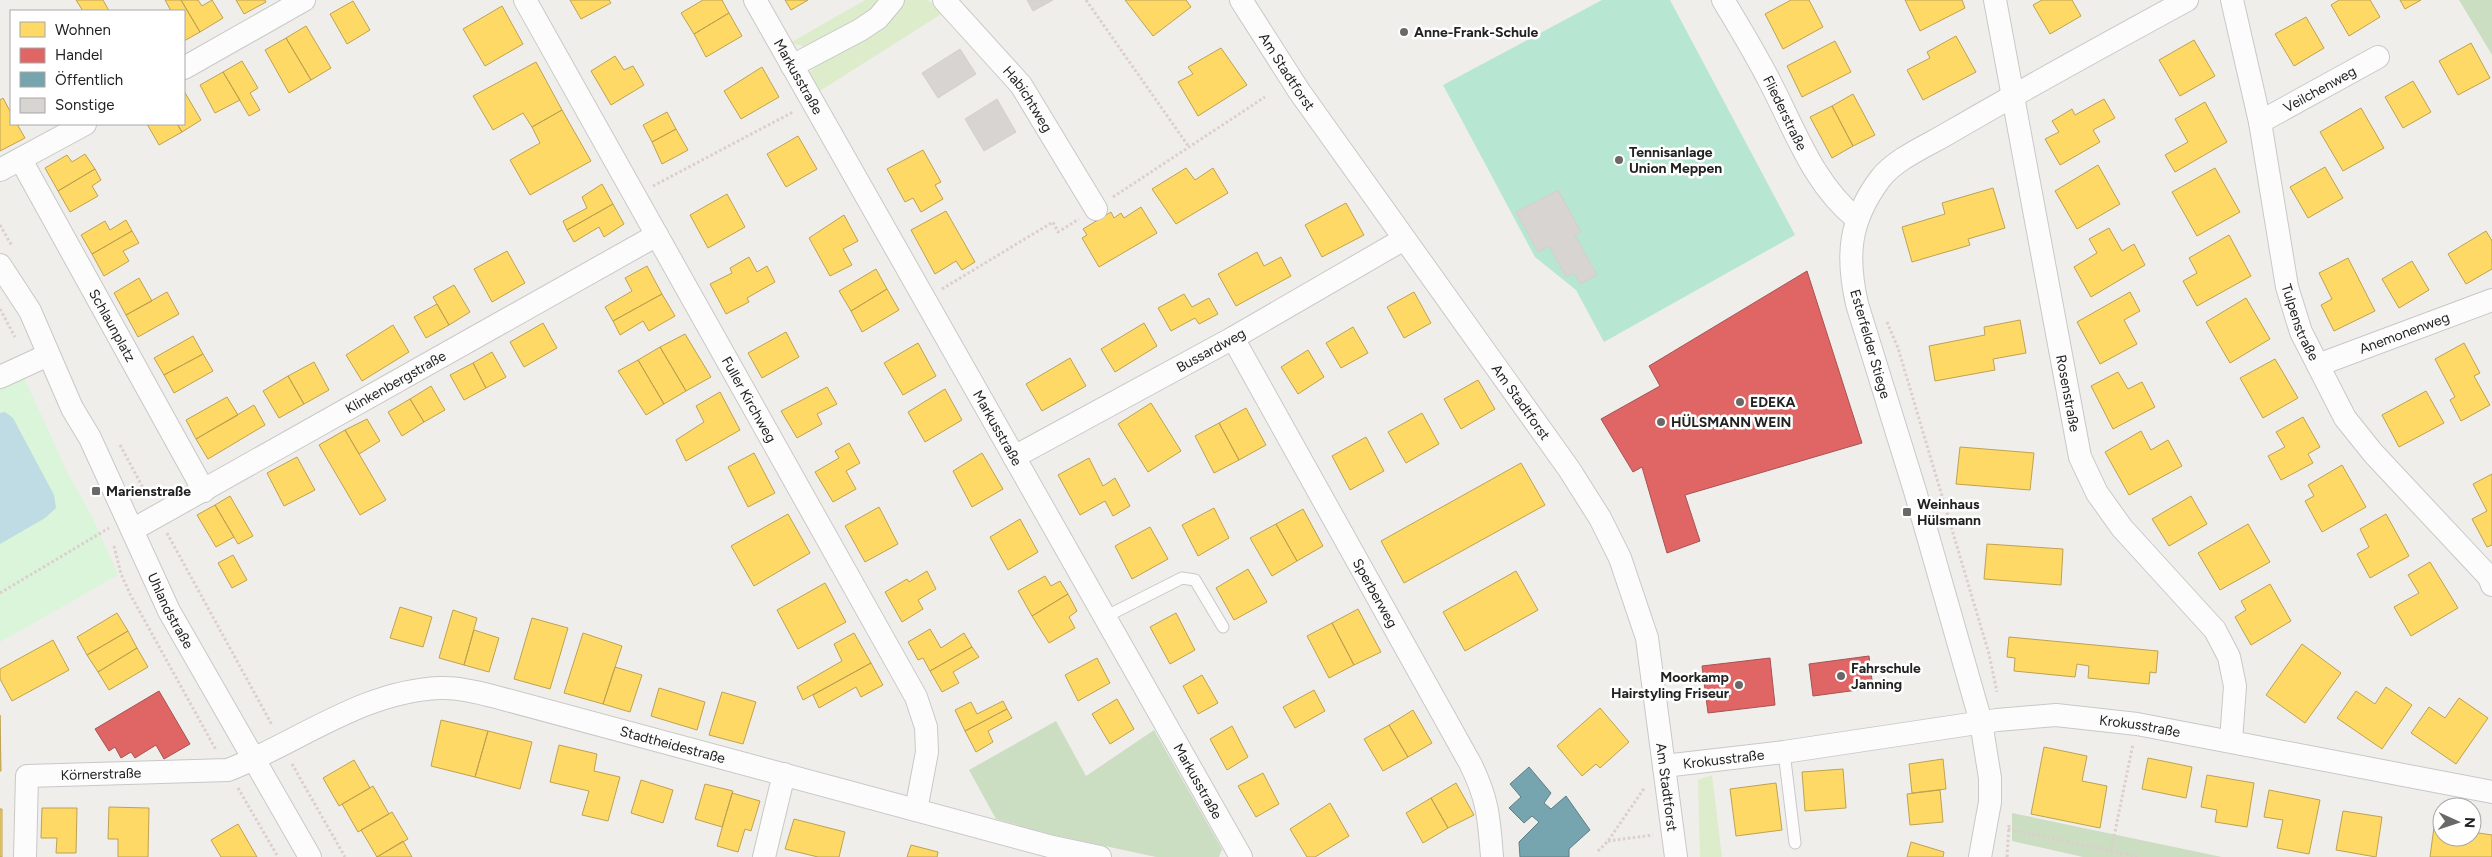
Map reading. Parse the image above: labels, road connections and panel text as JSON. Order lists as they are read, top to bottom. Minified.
{"streets":{"street":["Am Stadtforst","Markusstraße","Veilchenweg","Habichtweg","Fliederstraße","Tulpenstraße","Schlaunplatz","Anemonenweg","Esterfelder Stiege","Bussardweg","Klinkenbergstraße","Rosenstraße","Fuller Kirchweg","Sperberweg","Uhlandstraße","Krokusstraße","Stadtheidestraße","Körnerstraße"]},"crossings":[["Am Stadtforst","Bussardweg"],["Am Stadtforst","Krokusstraße"],["Markusstraße","Bussardweg"],["Veilchenweg","Tulpenstraße"],["Fliederstraße","Esterfelder Stiege"],["Tulpenstraße","Anemonenweg"],["Schlaunplatz","Klinkenbergstraße"],["Esterfelder Stiege","Rosenstraße"],["Esterfelder Stiege","Krokusstraße"],["Bussardweg","Sperberweg"],["Klinkenbergstraße","Fuller Kirchweg"],["Klinkenbergstraße","Uhlandstraße"],["Rosenstraße","Krokusstraße"],["Fuller Kirchweg","Stadtheidestraße"],["Uhlandstraße","Stadtheidestraße"],["Uhlandstraße","Körnerstraße"],["Stadtheidestraße","Körnerstraße"]],"places":{"other":["Anne-Frank-Schule","Tennisanlage Union Meppen","EDEKA","HÜLSMANN WEIN","Fahrschule Janning","Moorkamp Hairstyling Friseur"],"transit":["Marienstraße","Weinhaus Hülsmann"]},"legend":["Wohnen","Handel","Öffentlich","Sonstige"],"north":"right"}
